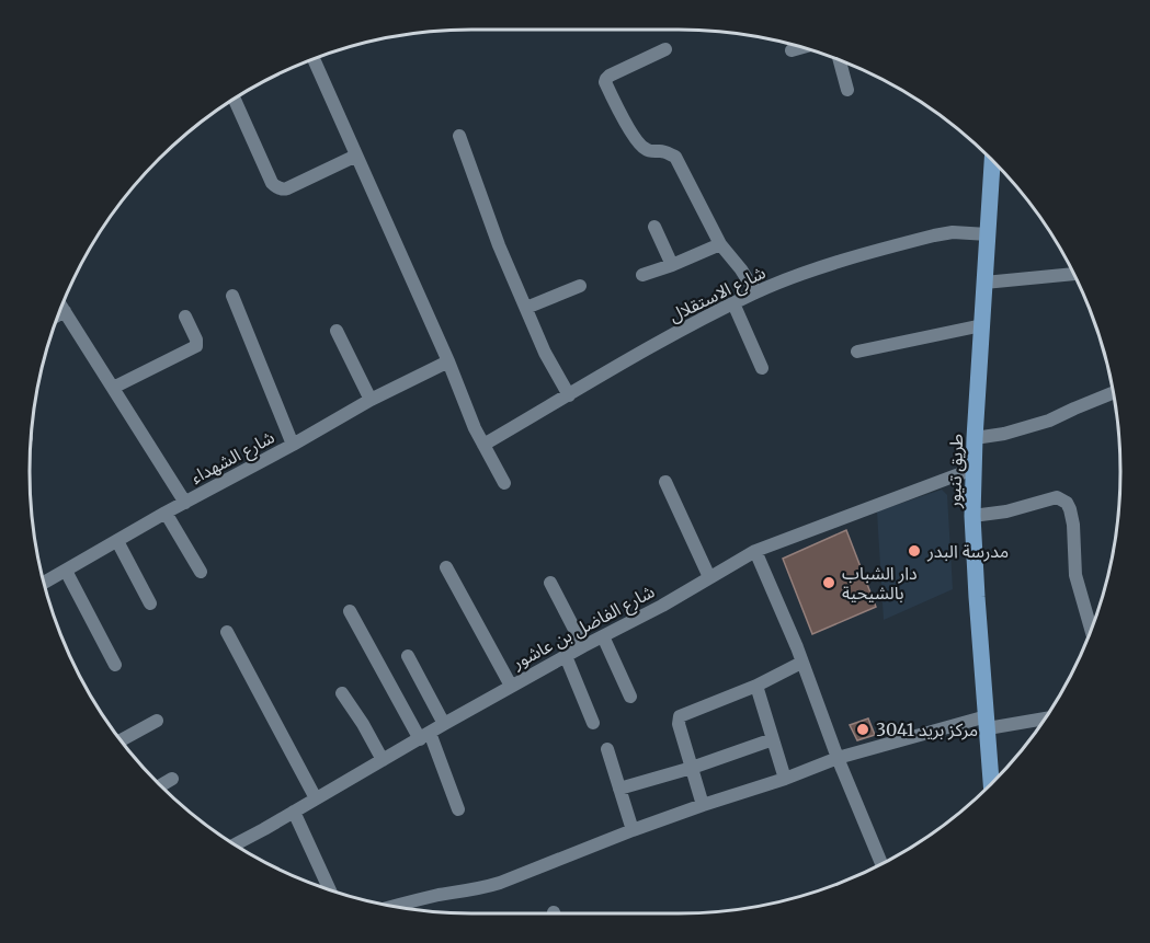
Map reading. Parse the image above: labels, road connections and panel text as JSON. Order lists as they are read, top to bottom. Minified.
{"streets":{"main road":["طريق تنيور"],"street":["شارع الاستقلال","شارع الشهداء","شارع الفاضل بن عاشور"]},"crossings":[["شارع الاستقلال","طريق تنيور"],["طريق تنيور","شارع الفاضل بن عاشور"]],"places":["مدرسة البدر","دار الشباب بالشيحية","مركز بريد 3041"]}
